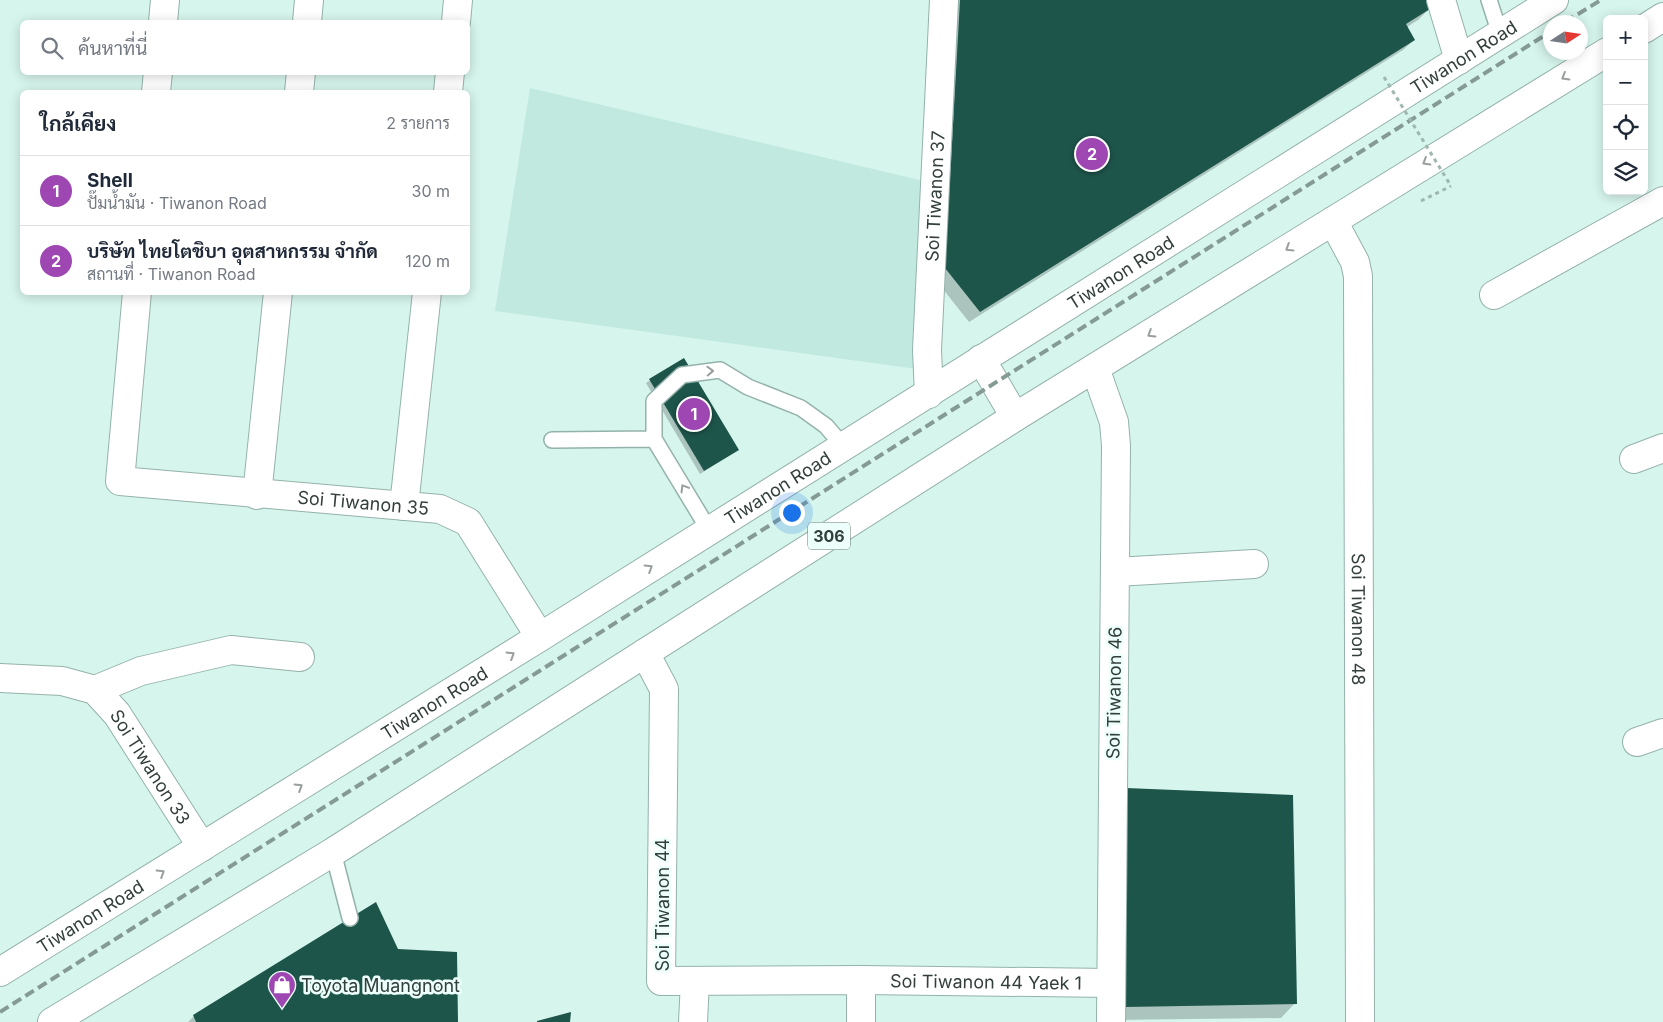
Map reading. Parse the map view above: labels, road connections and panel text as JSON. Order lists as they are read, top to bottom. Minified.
{"streets":{"street":["Tiwanon Road","Soi Tiwanon 37","Soi Tiwanon 35","306","Soi Tiwanon 48","Soi Tiwanon 46","Soi Tiwanon 33","Soi Tiwanon 44","Soi Tiwanon 44 Yaek 1"]},"crossings":[["Tiwanon Road","Soi Tiwanon 37"],["Tiwanon Road","Soi Tiwanon 35"],["Tiwanon Road","Soi Tiwanon 33"],["306","Soi Tiwanon 48"],["306","Soi Tiwanon 46"],["306","Soi Tiwanon 44"],["Soi Tiwanon 46","Soi Tiwanon 44 Yaek 1"],["Soi Tiwanon 44","Soi Tiwanon 44 Yaek 1"]],"places":{"shop":["Toyota Muangnont"]},"north":"right","page":{"map_buttons":["+","−"],"search":"ค้นหาที่นี่","heading":["ใกล้เคียง","2 รายการ"],"pins":["2","1"],"list":[{"mark":"1","name":"Shell","note":"ปั๊มน้ำมัน · Tiwanon Road","value":"30 m"},{"mark":"2","name":"บริษัท ไทยโตชิบา อุตสาหกรรม จำกัด","note":"สถานที่ · Tiwanon Road","value":"120 m"}]}}
